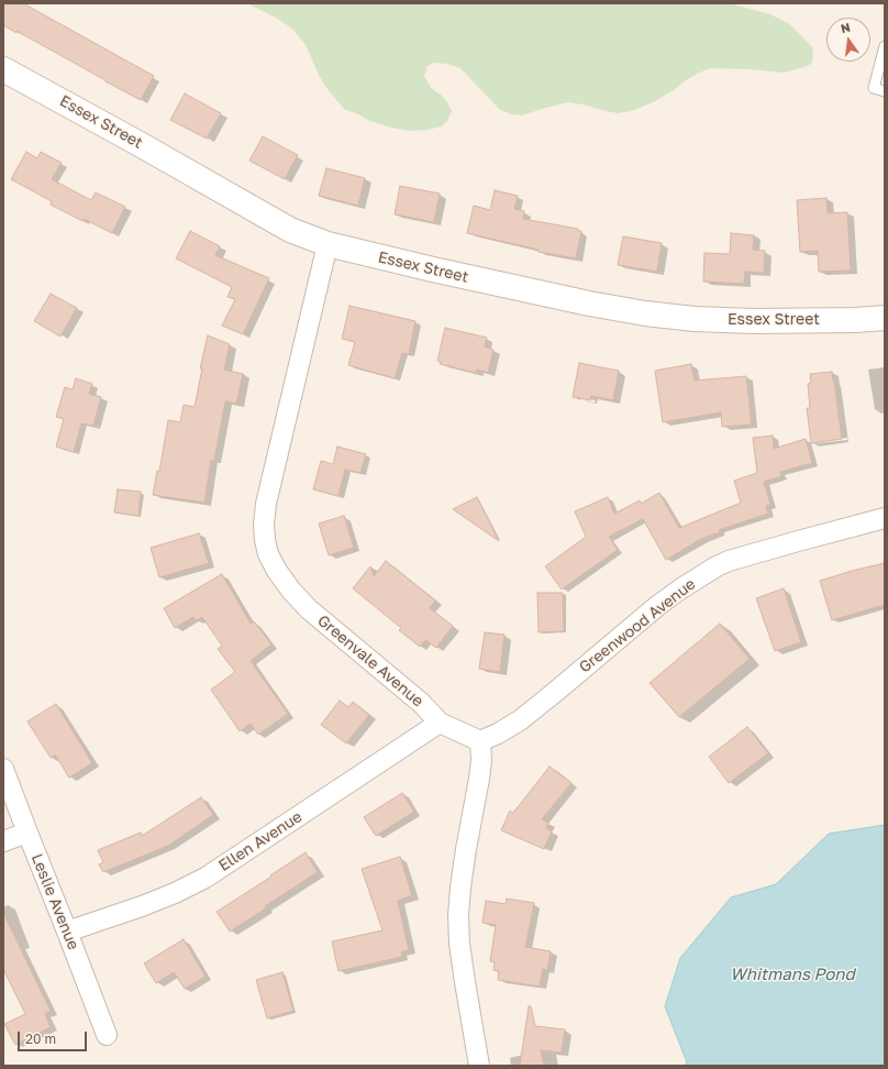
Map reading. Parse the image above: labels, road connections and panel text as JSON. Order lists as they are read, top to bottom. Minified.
{"streets":{"street":["Essex Street","Greenwood Avenue","Greenvale Avenue","Ellen Avenue","Leslie Avenue"]},"crossings":[["Essex Street","Greenvale Avenue"],["Greenwood Avenue","Greenvale Avenue"],["Greenvale Avenue","Ellen Avenue"],["Ellen Avenue","Leslie Avenue"]],"water":["Whitmans Pond"],"scale_bar":"20 m","north":"top"}
